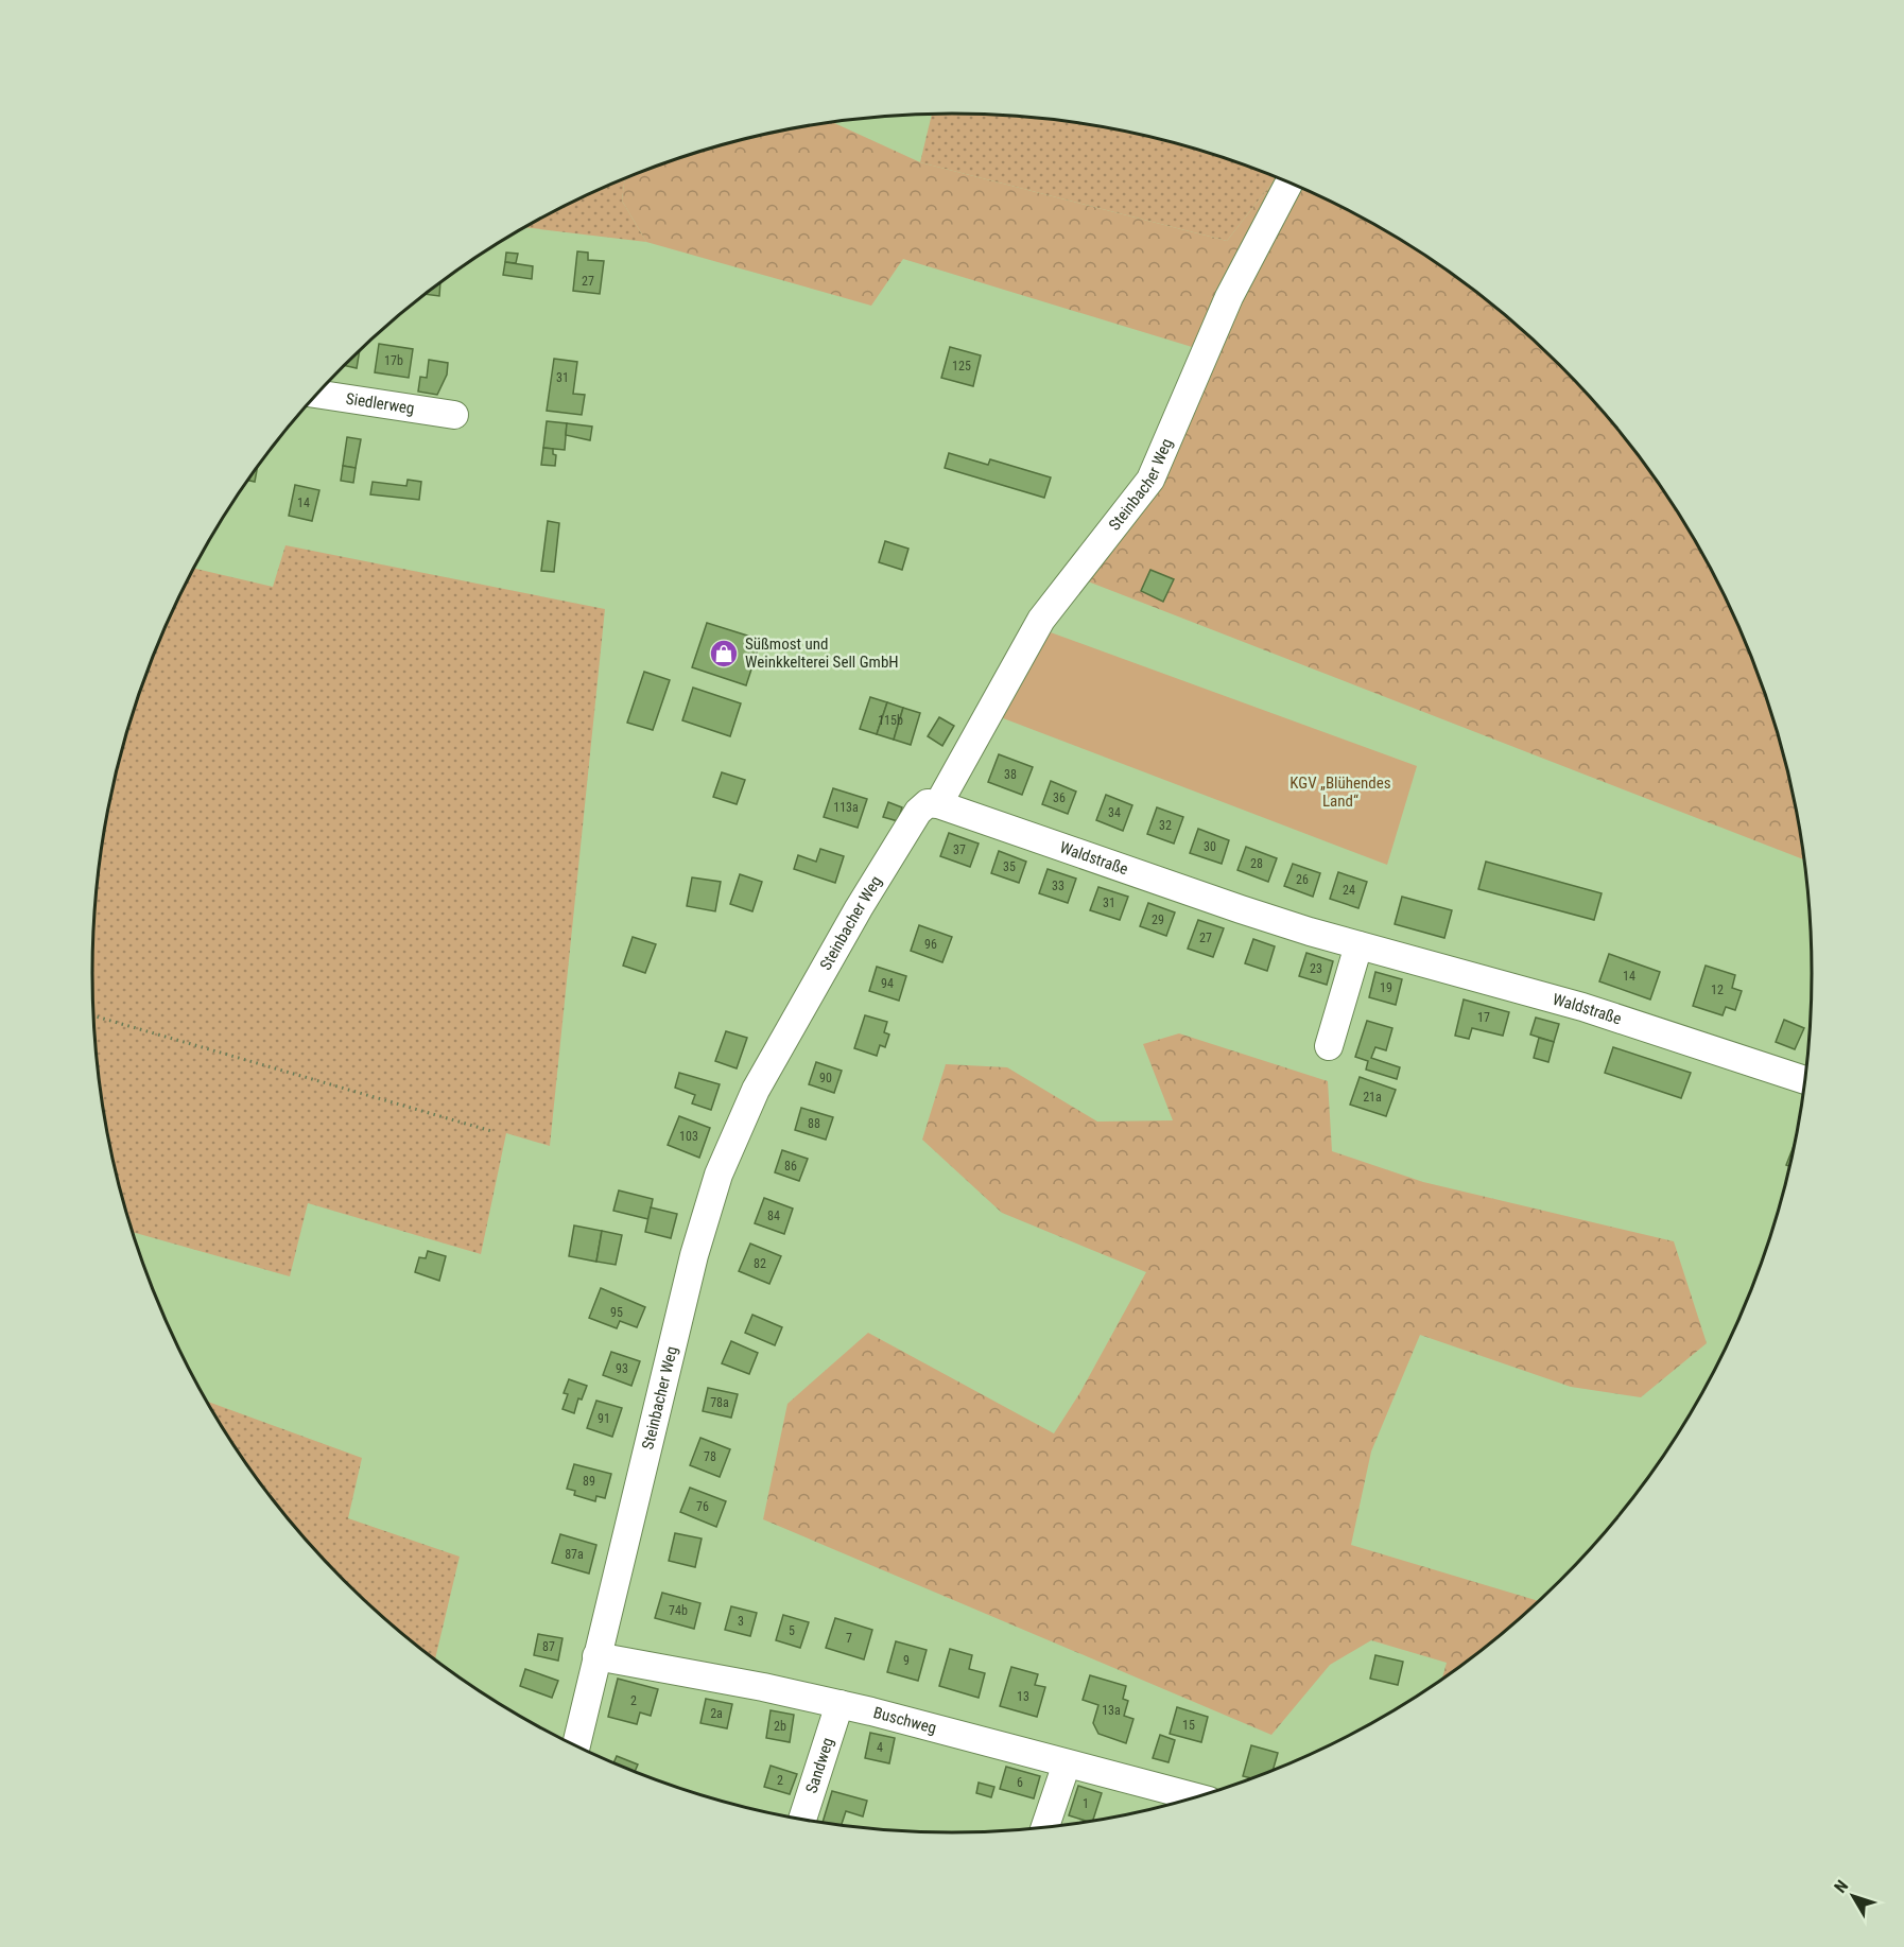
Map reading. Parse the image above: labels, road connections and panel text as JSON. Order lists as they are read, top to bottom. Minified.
{"streets":{"street":["Siedlerweg","Steinbacher Weg","Waldstraße","Buschweg","Sandweg"]},"crossings":[["Steinbacher Weg","Waldstraße"],["Steinbacher Weg","Buschweg"],["Buschweg","Sandweg"]],"parks":["KGV „Blühendes Land“"],"places":{"shop":["Süßmost und Weinkkelterei Sell GmbH"]},"house_numbers":["27","17b","125","31","14","115b","38","36","113a","34","32","30","37","28","35","26","33","24","31","29","27","96","23","14","94","19","12","17","90","21a","88","103","86","84","82","95","93","78a","91","78","89","76","87a","74b","3","5","7","87","9","13","2","13a","2a","15","2b","4","2","6","1"],"north":"top left"}
